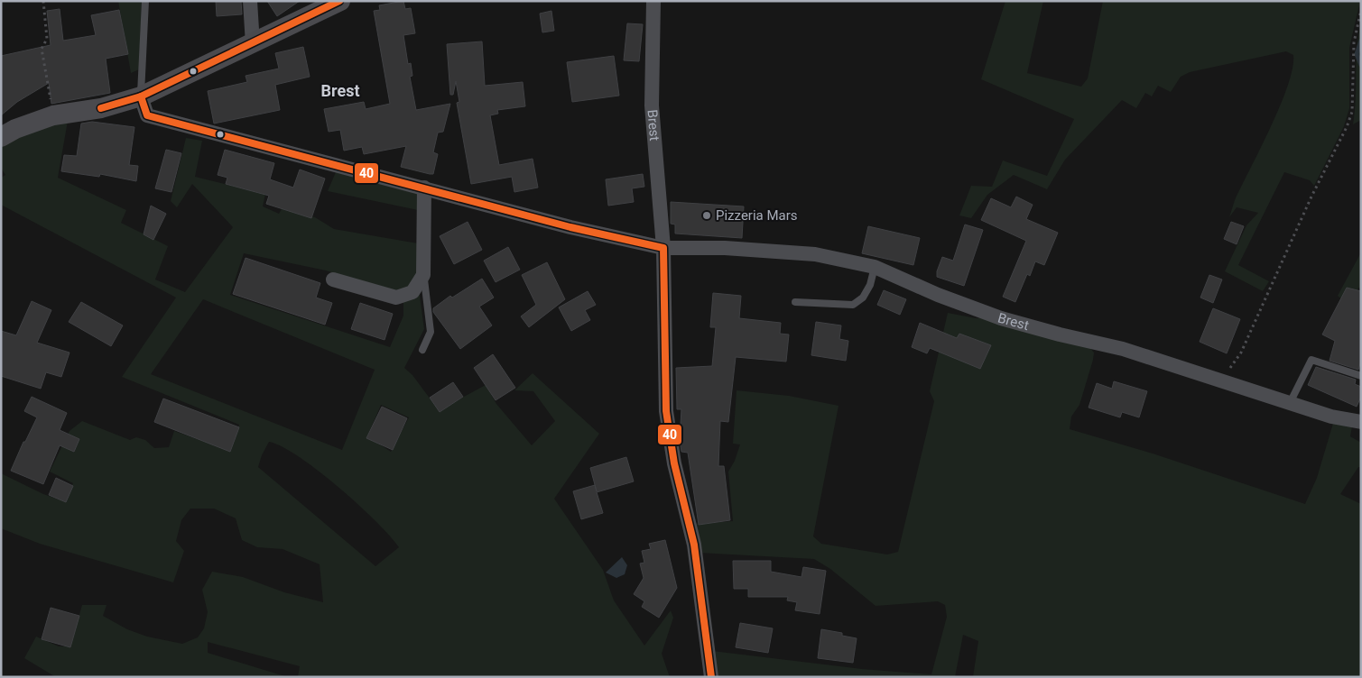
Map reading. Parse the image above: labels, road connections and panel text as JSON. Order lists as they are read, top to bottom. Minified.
{"streets":{"street":["Brest"]},"districts":["Brest"],"places":["Pizzeria Mars"],"lines":["transit line 40"]}
